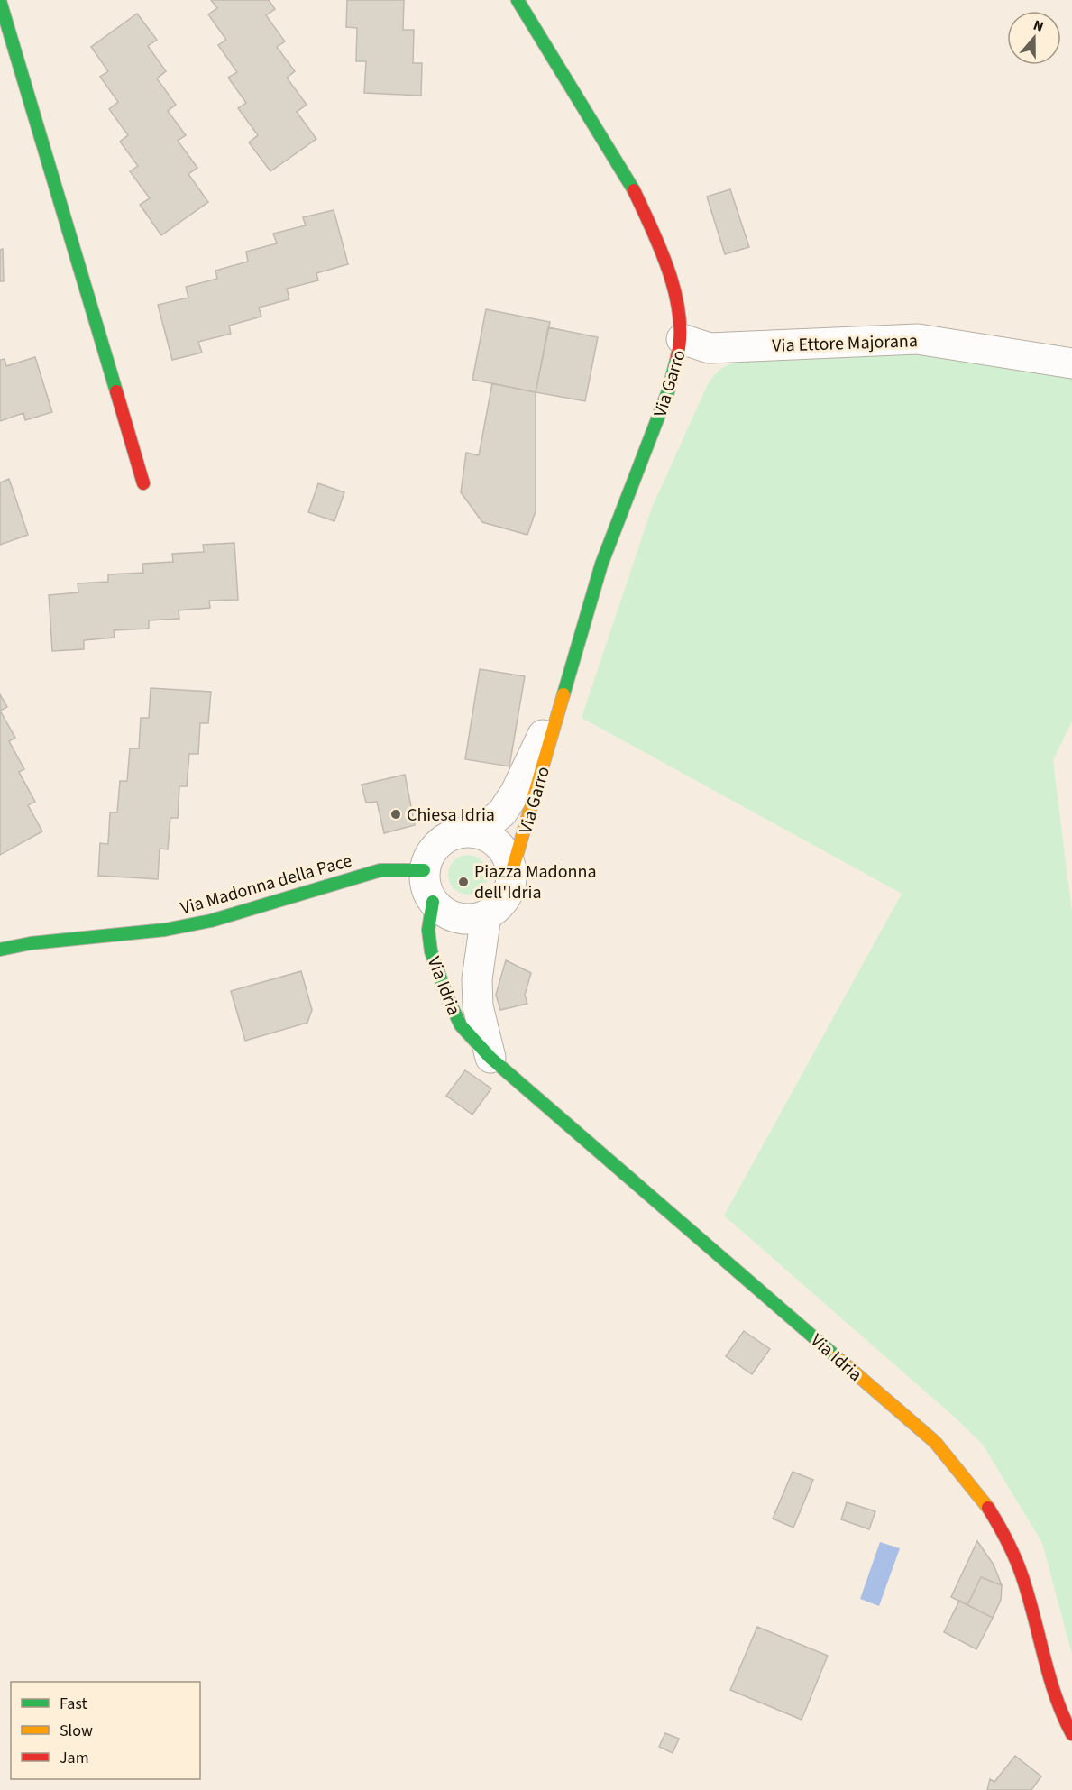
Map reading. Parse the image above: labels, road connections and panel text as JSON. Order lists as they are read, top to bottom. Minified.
{"streets":{"street":["Via Ettore Majorana","Via Garro","Via Madonna della Pace","Via Idria"]},"crossings":[["Via Ettore Majorana","Via Garro"],["Via Garro","Via Madonna della Pace"],["Via Garro","Via Idria"],["Via Madonna della Pace","Via Idria"]],"places":["Chiesa Idria","Piazza Madonna dell'Idria"],"legend":["Fast","Slow","Jam"],"north":"top"}
